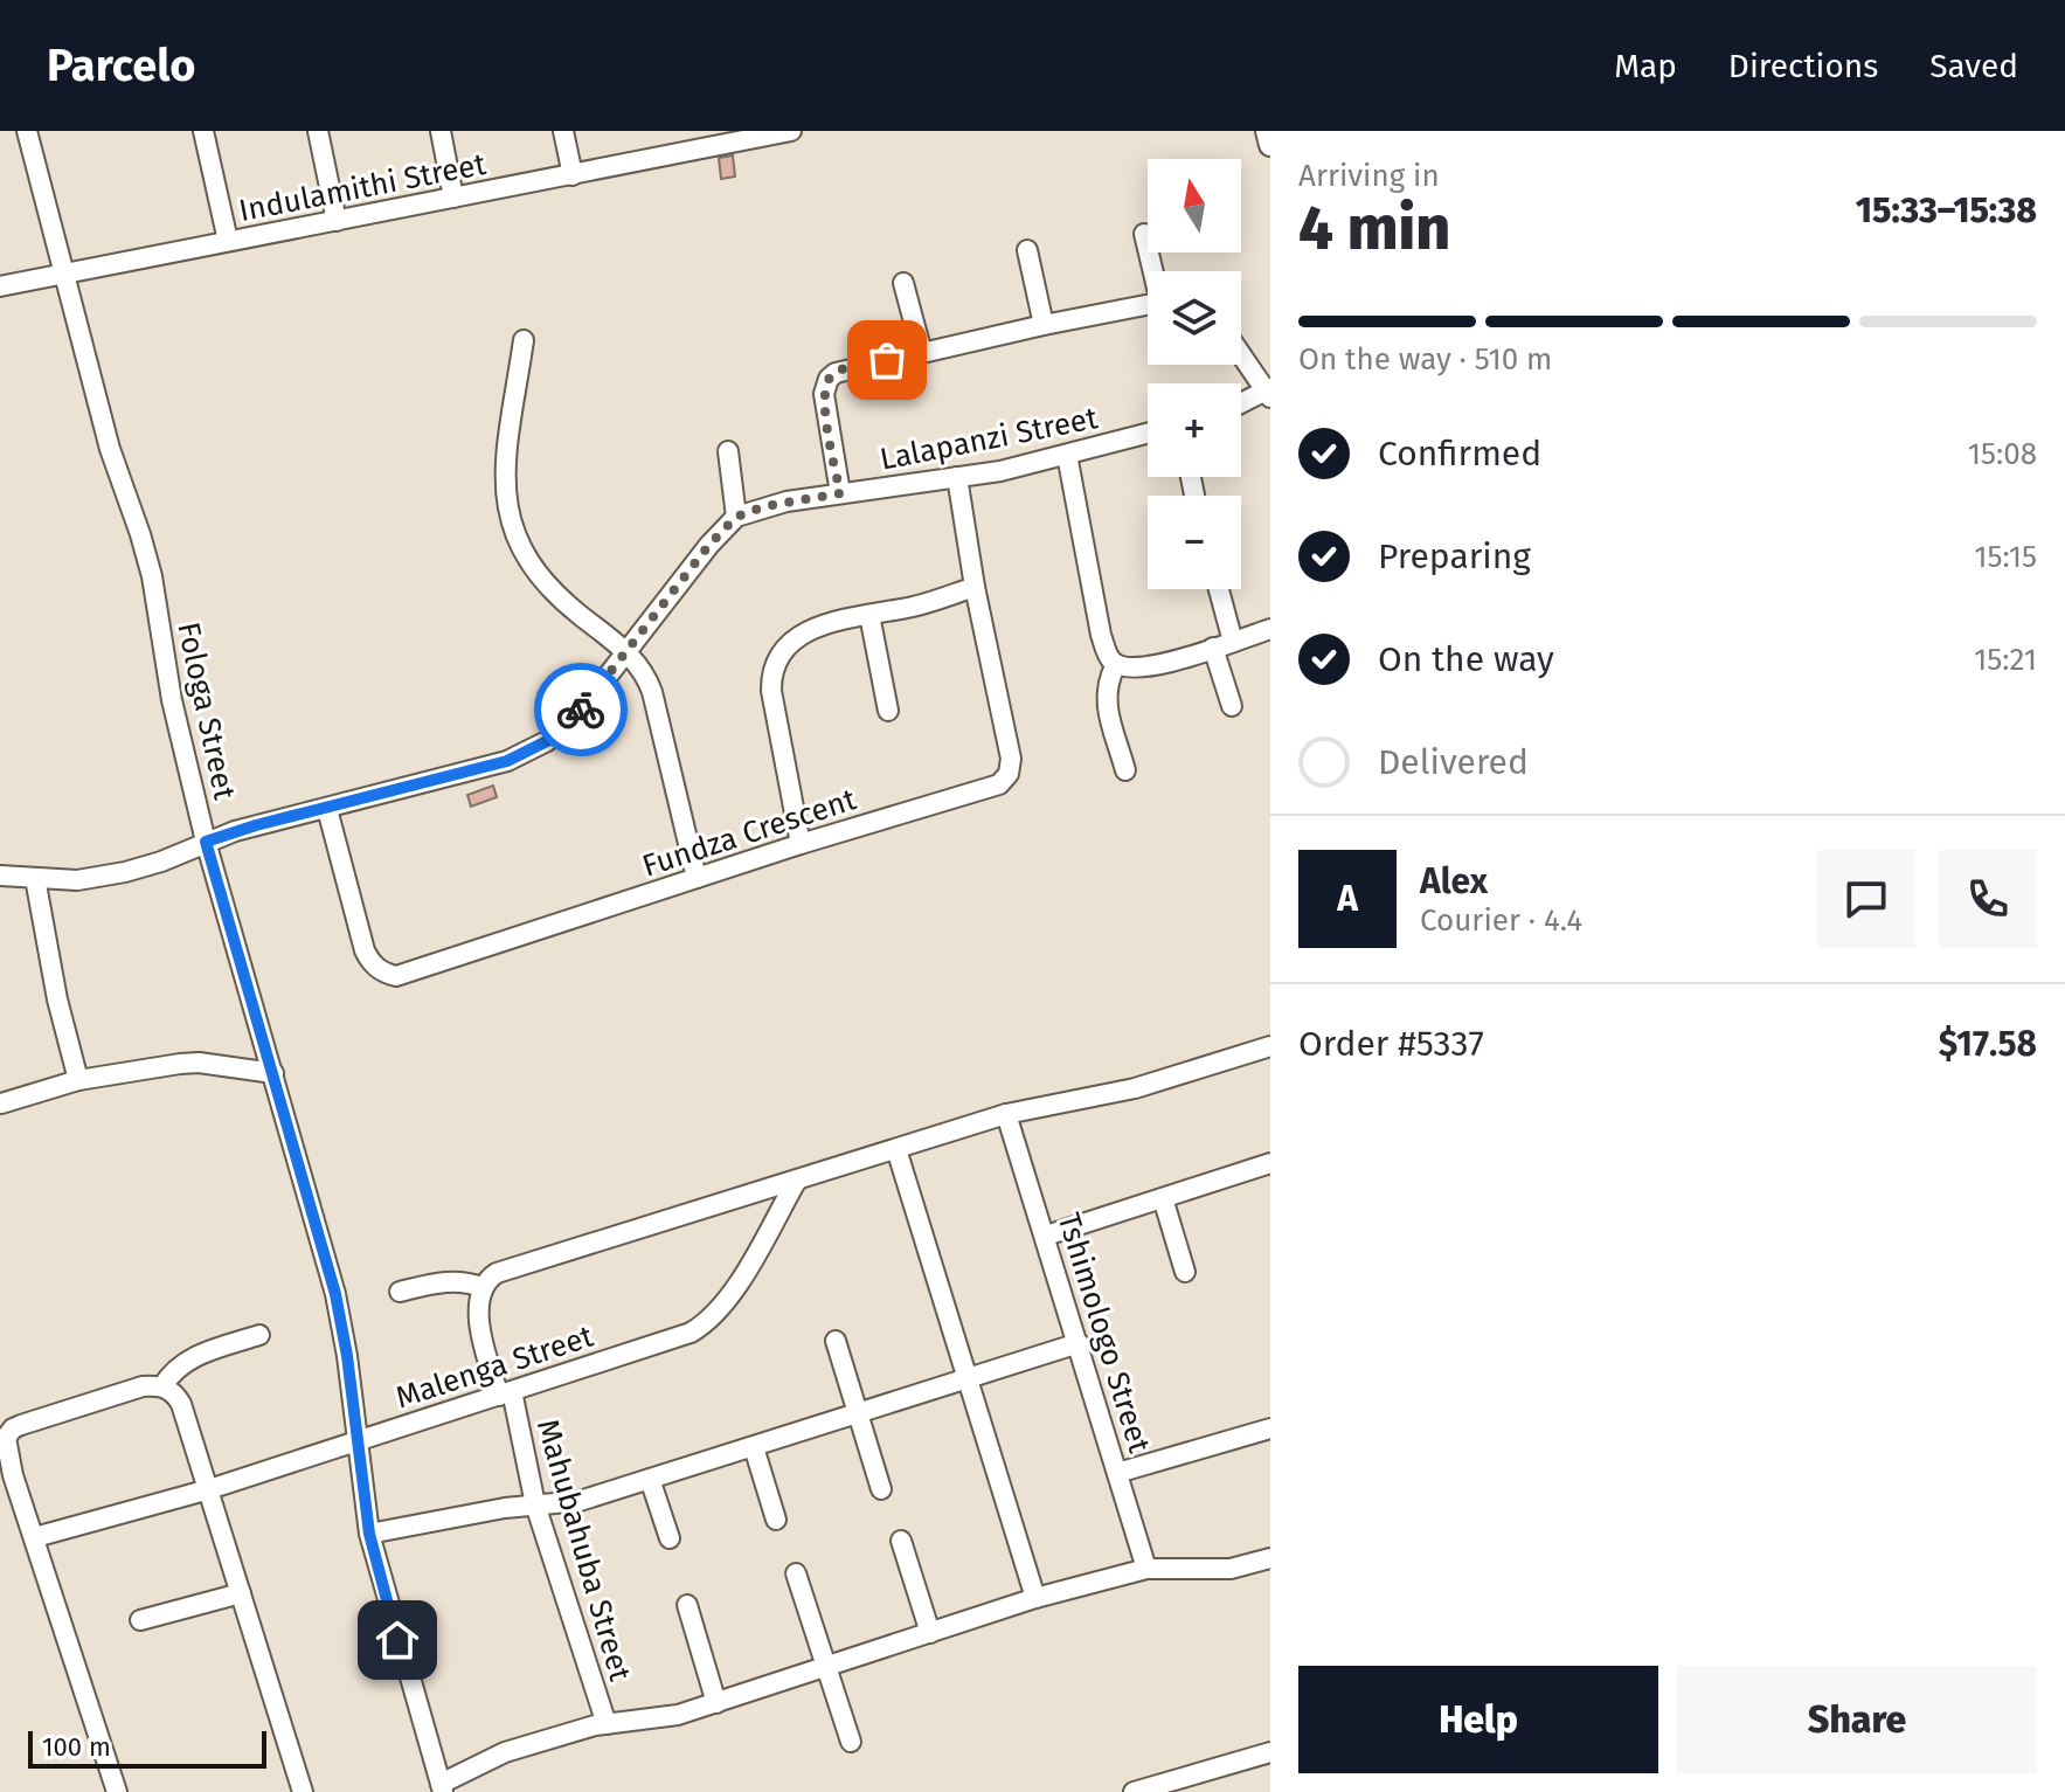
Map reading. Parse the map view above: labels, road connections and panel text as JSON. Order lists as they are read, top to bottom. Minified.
{"streets":{"street":["Indulamithi Street","Lalapanzi Street","Fologa Street","Fundza Crescent","Tshimologo Street","Malenga Street","Mahubahuba Street"]},"crossings":[["Indulamithi Street","Fologa Street"],["Lalapanzi Street","Fundza Crescent"],["Fologa Street","Malenga Street"],["Fologa Street","Mahubahuba Street"],["Tshimologo Street","Mahubahuba Street"],["Malenga Street","Mahubahuba Street"]],"scale_bar":"100 m","north":"top","page":{"header":"Parcelo","nav":["Map","Directions","Saved"],"heading":["4 min","Arriving in","15:33–15:38"],"panel":["Alex","Courier · 4.4","Order #5337","$17.58"],"map_buttons":["+","−"],"bar":"On the way · 510 m","list":[["Confirmed","15:08"],["Preparing","15:15"],["On the way","15:21"],"Delivered"],"round":"A","buttons":["Help","Share"],"scale":"100 m"}}
